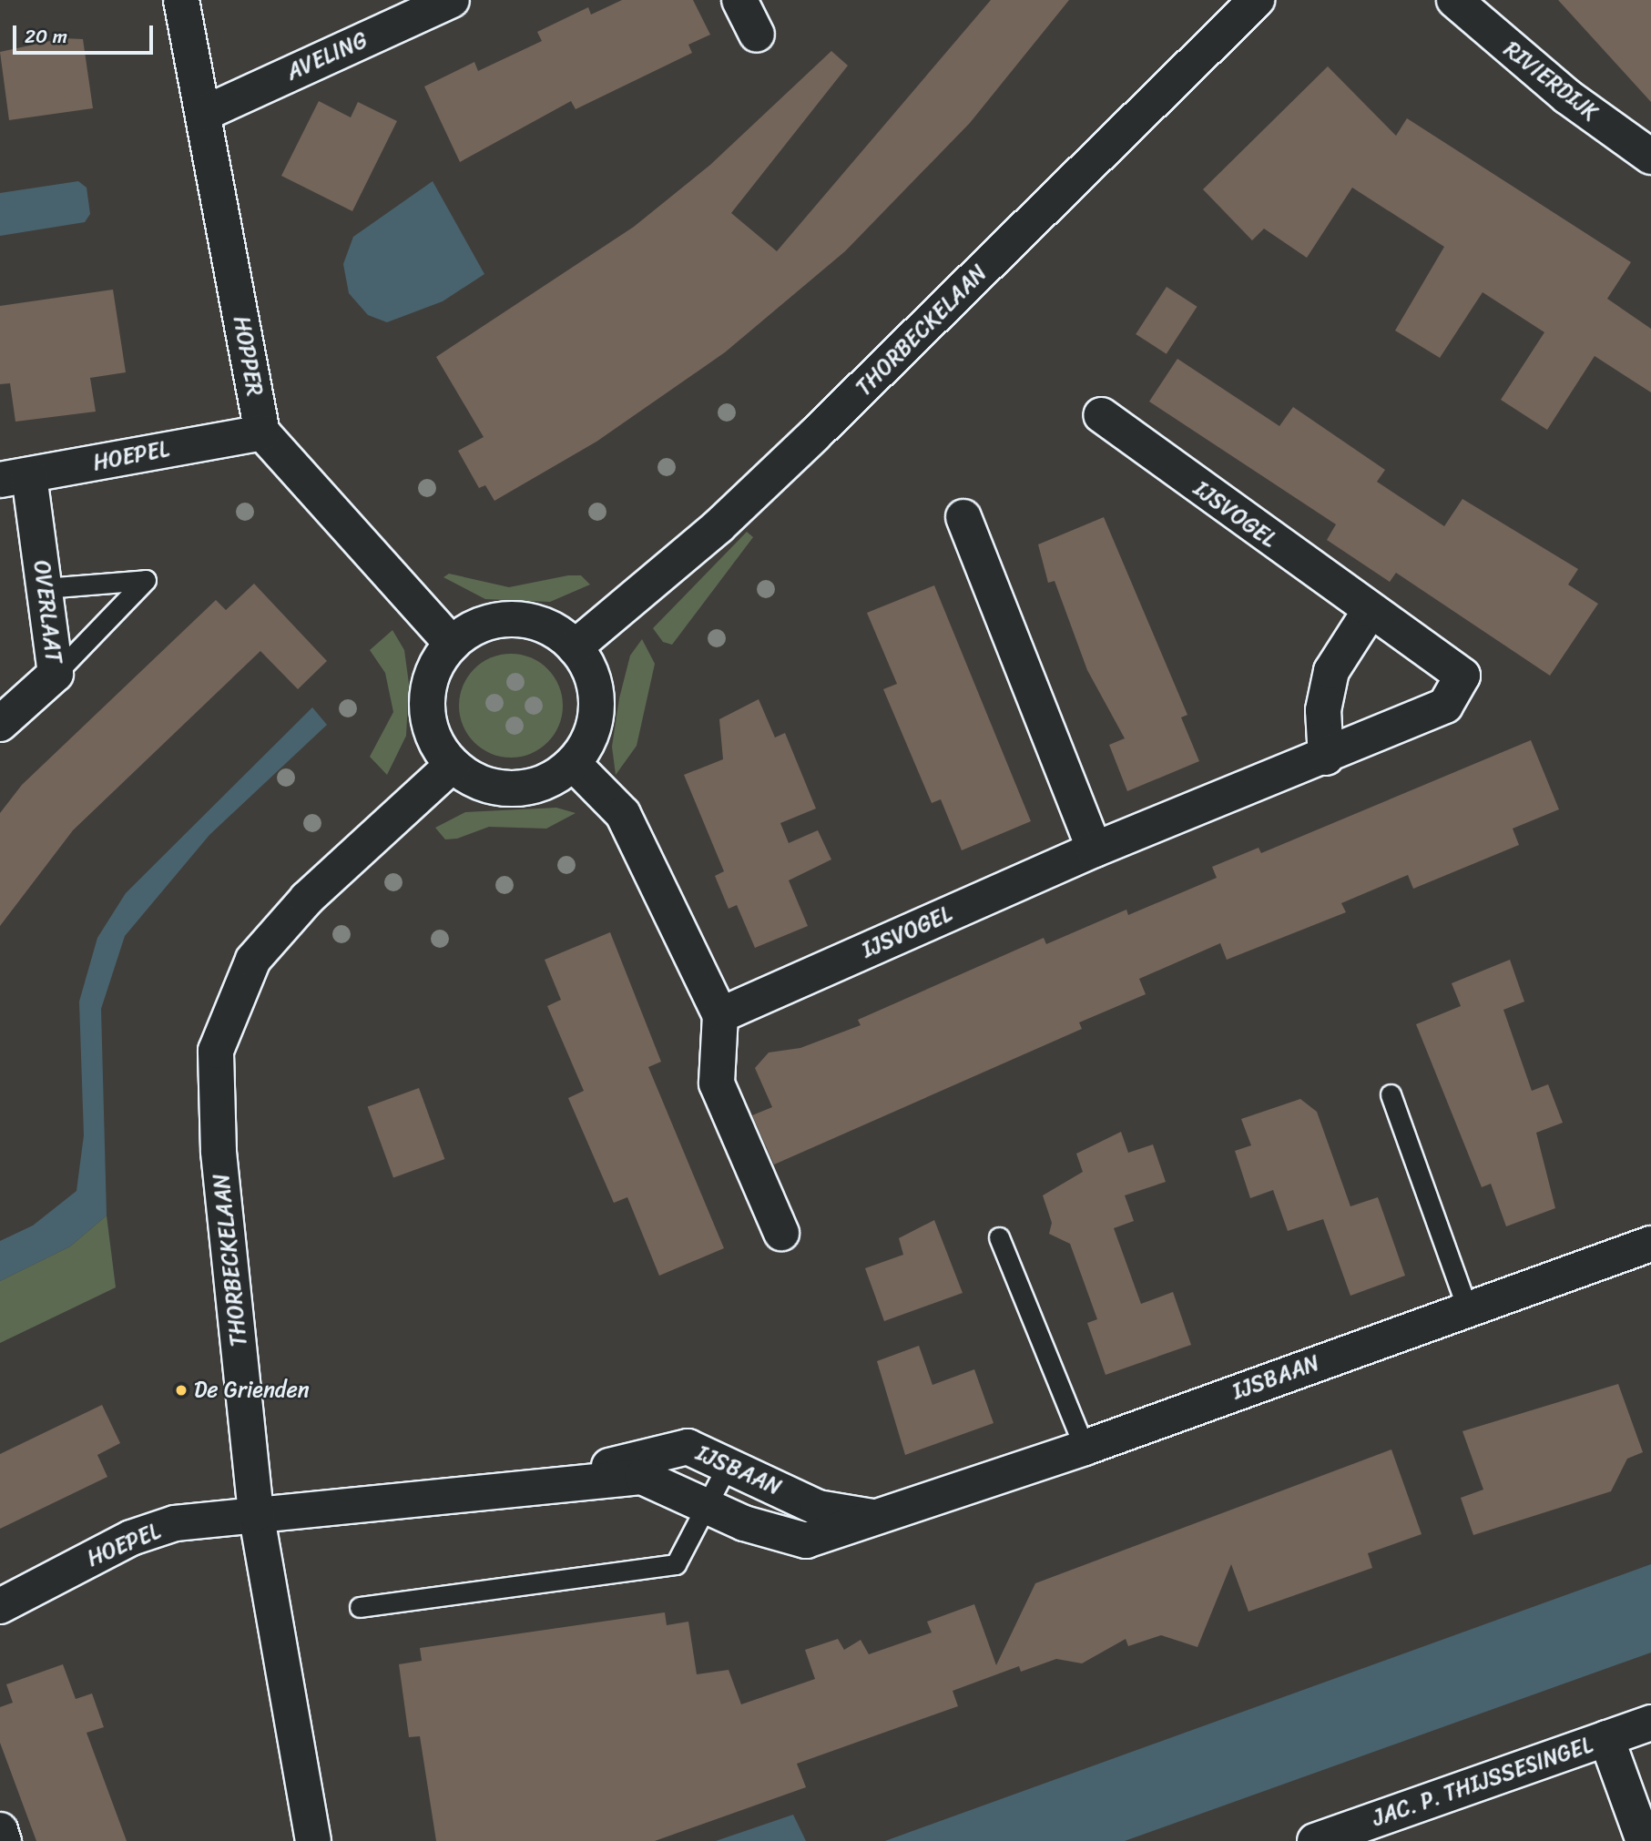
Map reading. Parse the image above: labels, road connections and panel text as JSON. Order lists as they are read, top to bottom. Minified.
{"streets":{"street":["AVELING","RIVIERDIJK","THORBECKELAAN","HOPPER","HOEPEL","IJSVOGEL","OVERLAAT","IJSBAAN","JAC. P. THIJSSESINGEL"]},"crossings":[["AVELING","HOPPER"],["THORBECKELAAN","HOEPEL"],["THORBECKELAAN","IJSBAAN"],["HOPPER","HOEPEL"],["HOEPEL","OVERLAAT"],["HOEPEL","IJSBAAN"]],"places":["De Grienden"],"scale_bar":"20 m"}
